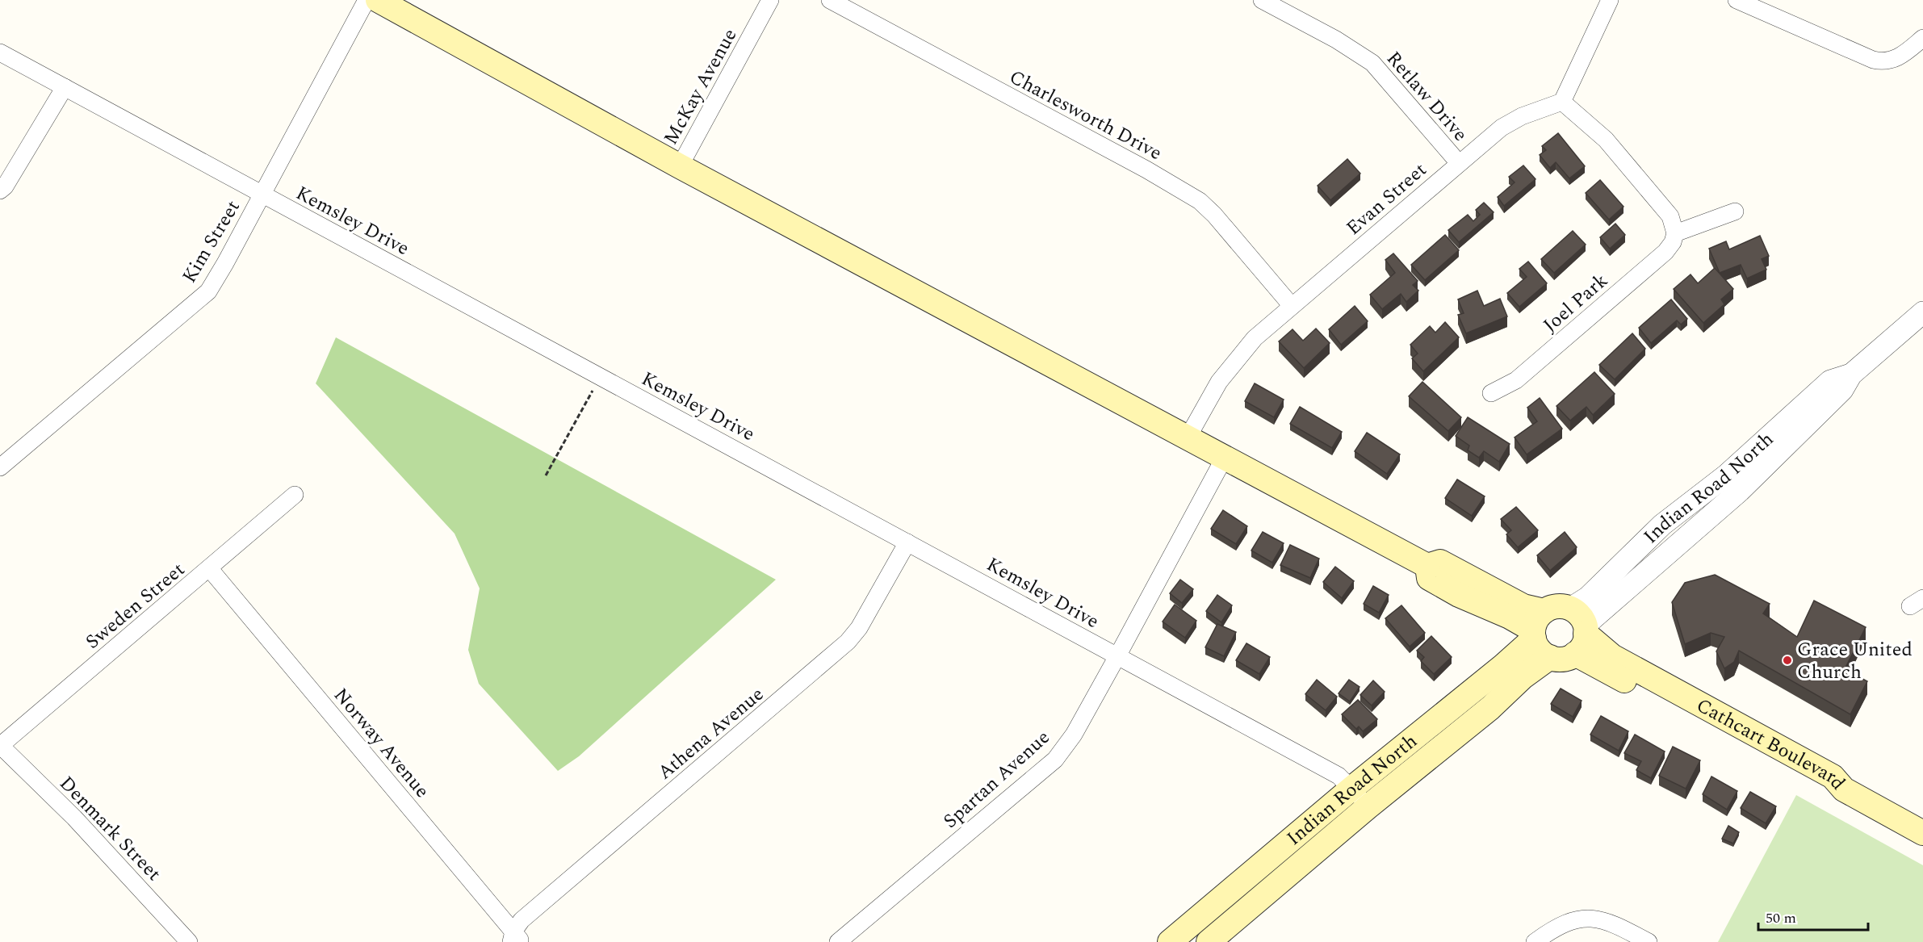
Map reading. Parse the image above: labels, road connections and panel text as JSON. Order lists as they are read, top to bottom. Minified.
{"streets":{"main road":["Indian Road North","Cathcart Boulevard"],"street":["McKay Avenue","Retlaw Drive","Charlesworth Drive","Evan Street","Kemsley Drive","Kim Street","Joel Park","Sweden Street","Athena Avenue","Norway Avenue","Spartan Avenue","Denmark Street"]},"crossings":[["Retlaw Drive","Evan Street"],["Charlesworth Drive","Evan Street"],["Kemsley Drive","Kim Street"],["Kemsley Drive","Indian Road North"],["Kemsley Drive","Athena Avenue"],["Kemsley Drive","Spartan Avenue"],["Indian Road North","Cathcart Boulevard"],["Sweden Street","Norway Avenue"],["Sweden Street","Denmark Street"],["Athena Avenue","Norway Avenue"]],"places":["Grace United Church"],"scale_bar":"50 m"}
